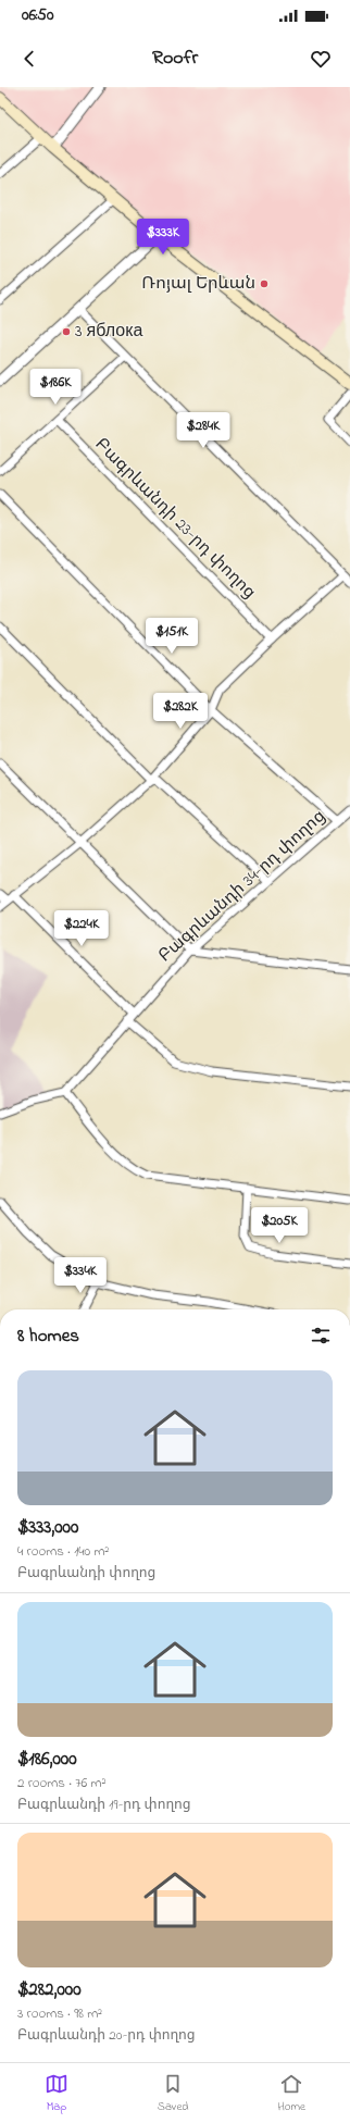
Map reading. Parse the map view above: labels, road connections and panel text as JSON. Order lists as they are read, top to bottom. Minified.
{"streets":{"street":["Բագրևանդի 23-րդ փողոց","Բագրևանդի 34-րդ փողոց"]},"places":["Ռոյալ Երևան","3 яблока"],"page":{"status":"06:50","header":"Roofr","price":["$333K","$186K","$284K","$151K","$282K","$224K","$205K","$334K"],"heading":"8 homes","list":[{"name":"$333,000","note":"4 rooms · 140 m² · Բագրևանդի փողոց"},{"name":"$186,000","note":"2 rooms · 76 m² · Բագրևանդի 19-րդ փողոց"},{"name":"$282,000","note":"3 rooms · 98 m² · Բագրևանդի 20-րդ փողոց"}],"tabs":["Map","Saved","Home"]}}
